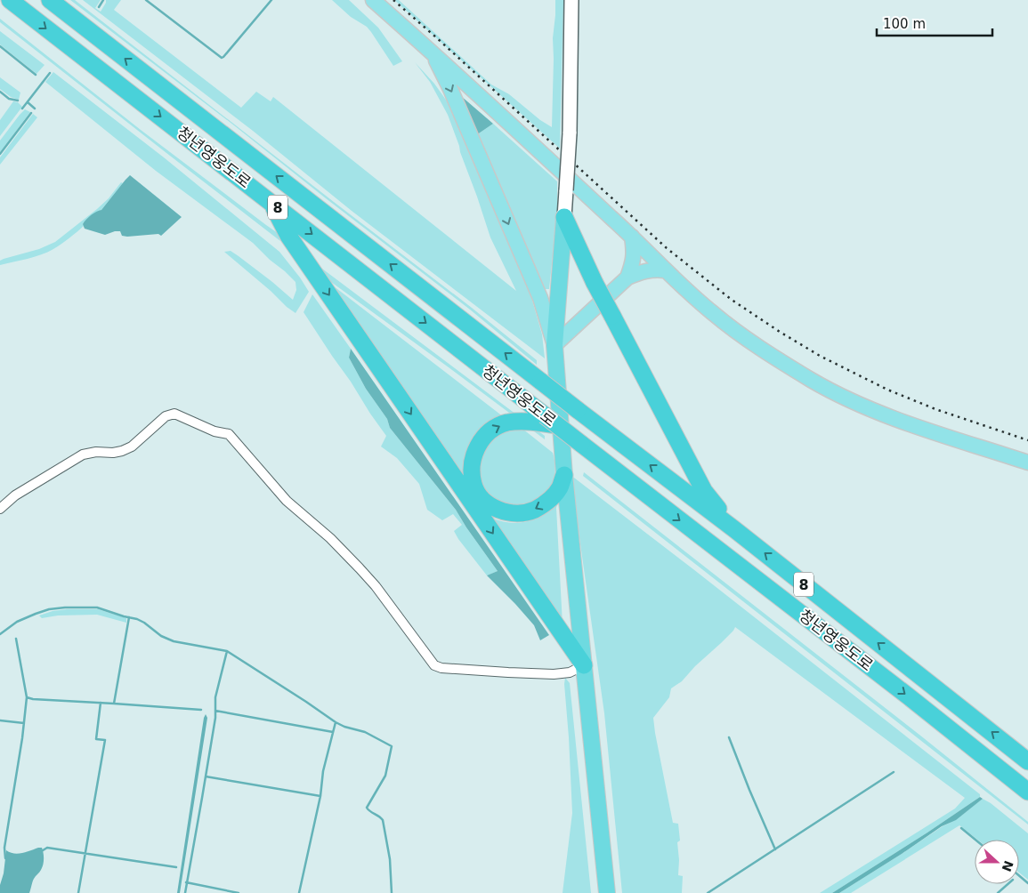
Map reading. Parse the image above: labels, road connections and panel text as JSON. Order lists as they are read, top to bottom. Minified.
{"streets":{"highway":["청년영웅도로","8"]},"scale_bar":"100 m","north":"right"}
